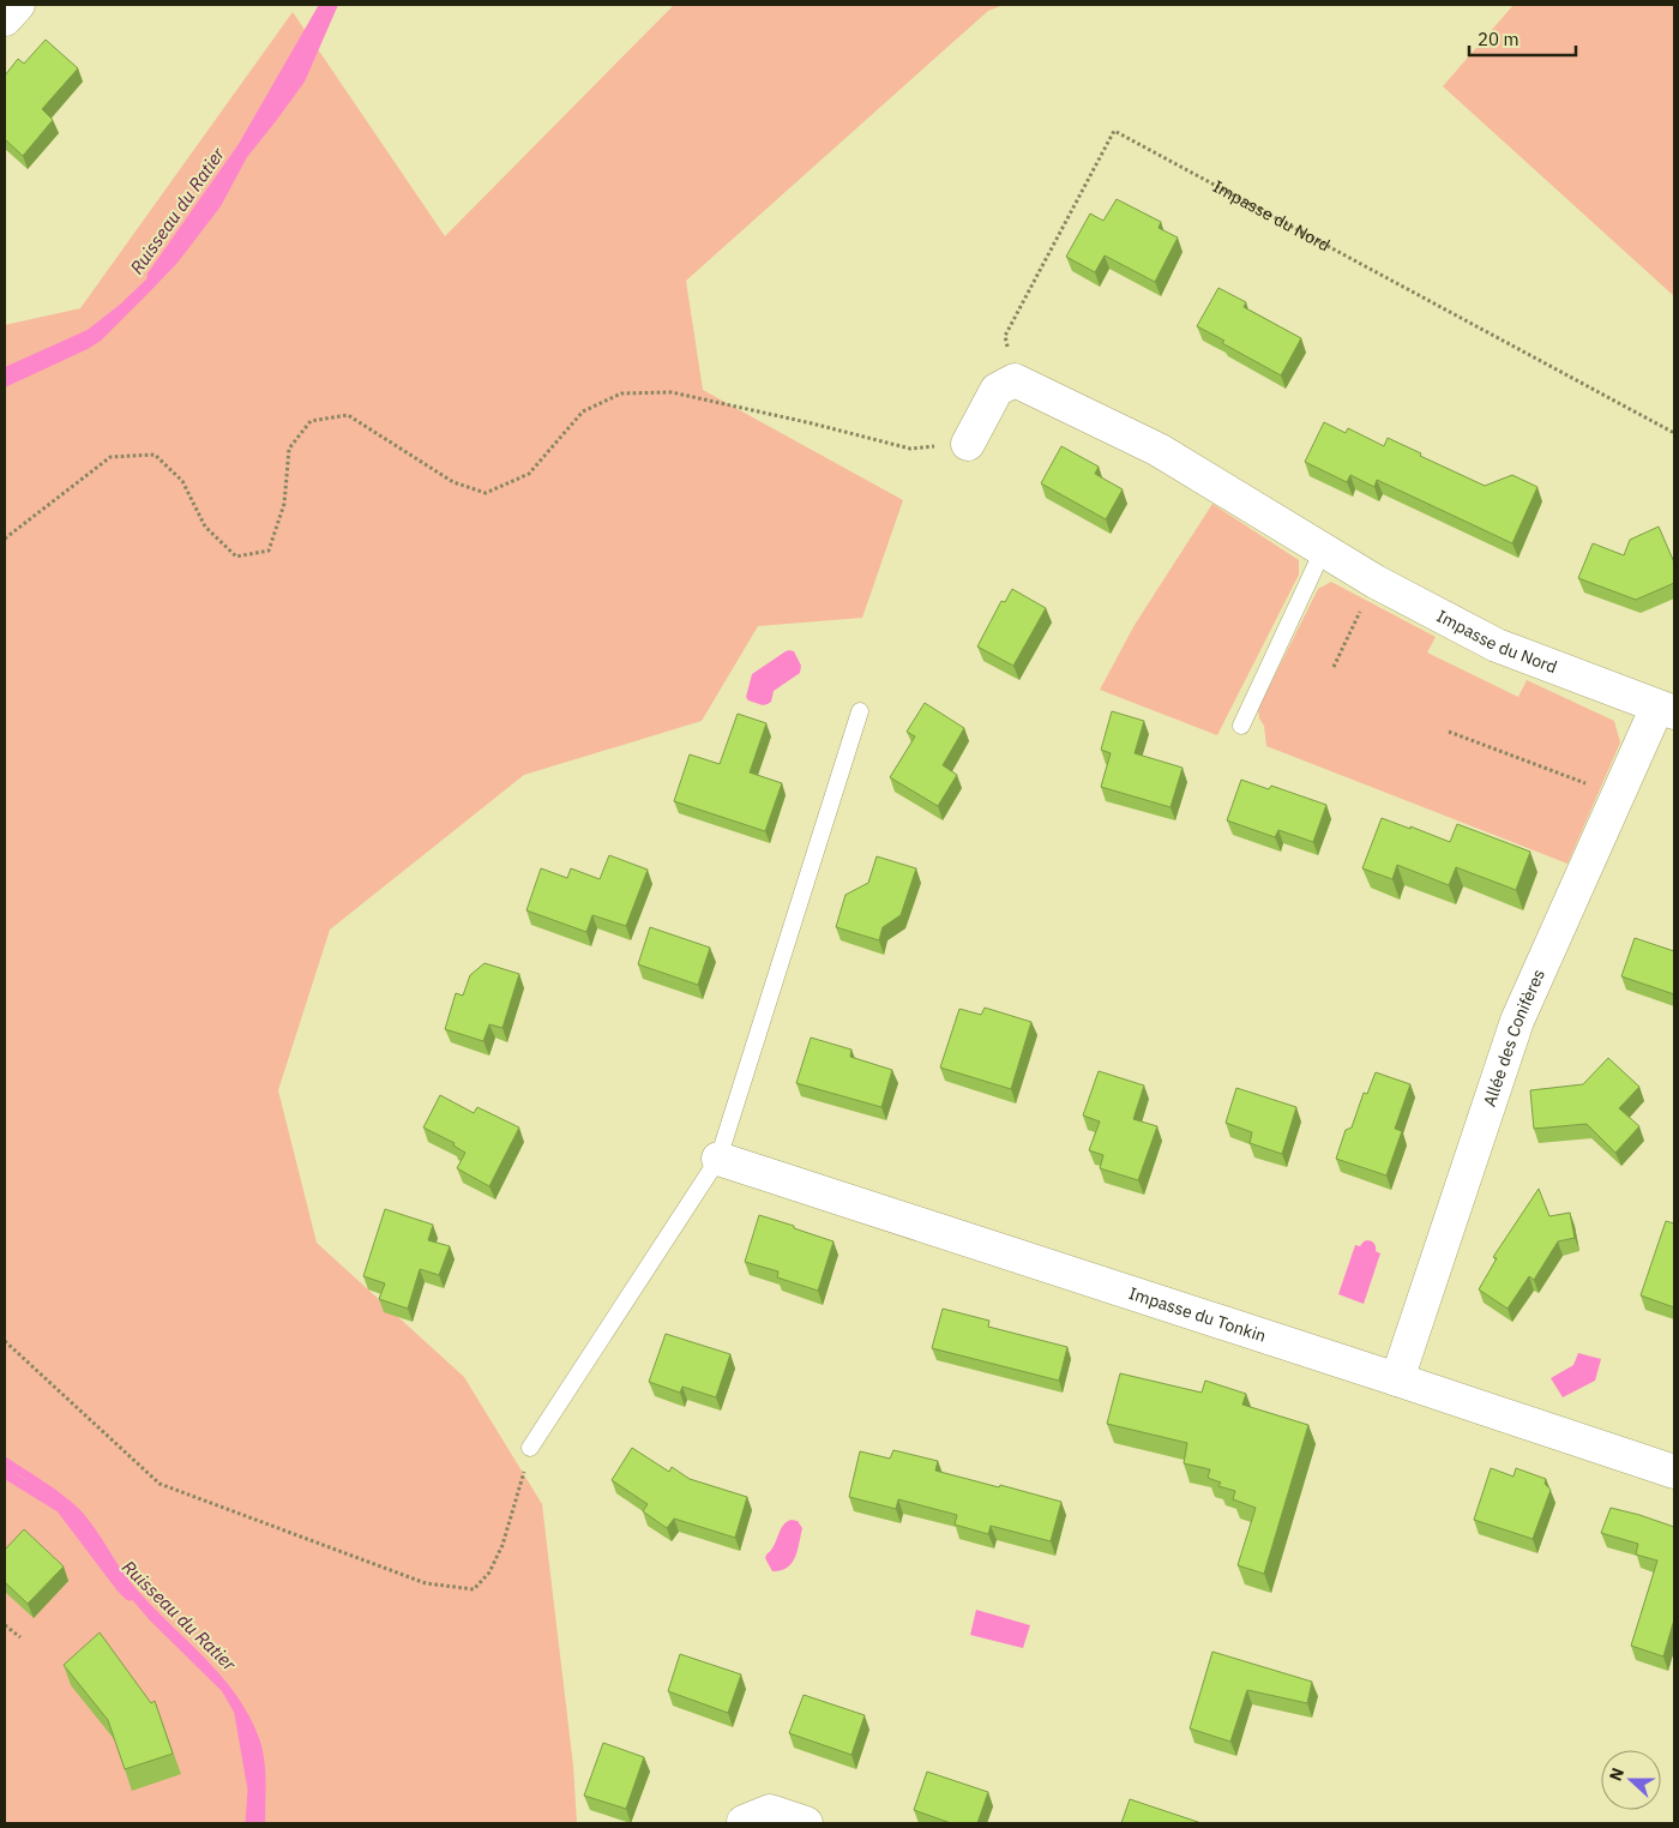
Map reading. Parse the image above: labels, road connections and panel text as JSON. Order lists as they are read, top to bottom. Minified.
{"streets":{"street":["Impasse du Nord","Allée des Conifères","Impasse du Tonkin"]},"crossings":[["Impasse du Nord","Allée des Conifères"],["Allée des Conifères","Impasse du Tonkin"]],"water":["Ruisseau du Ratier"],"scale_bar":"20 m","north":"left"}
